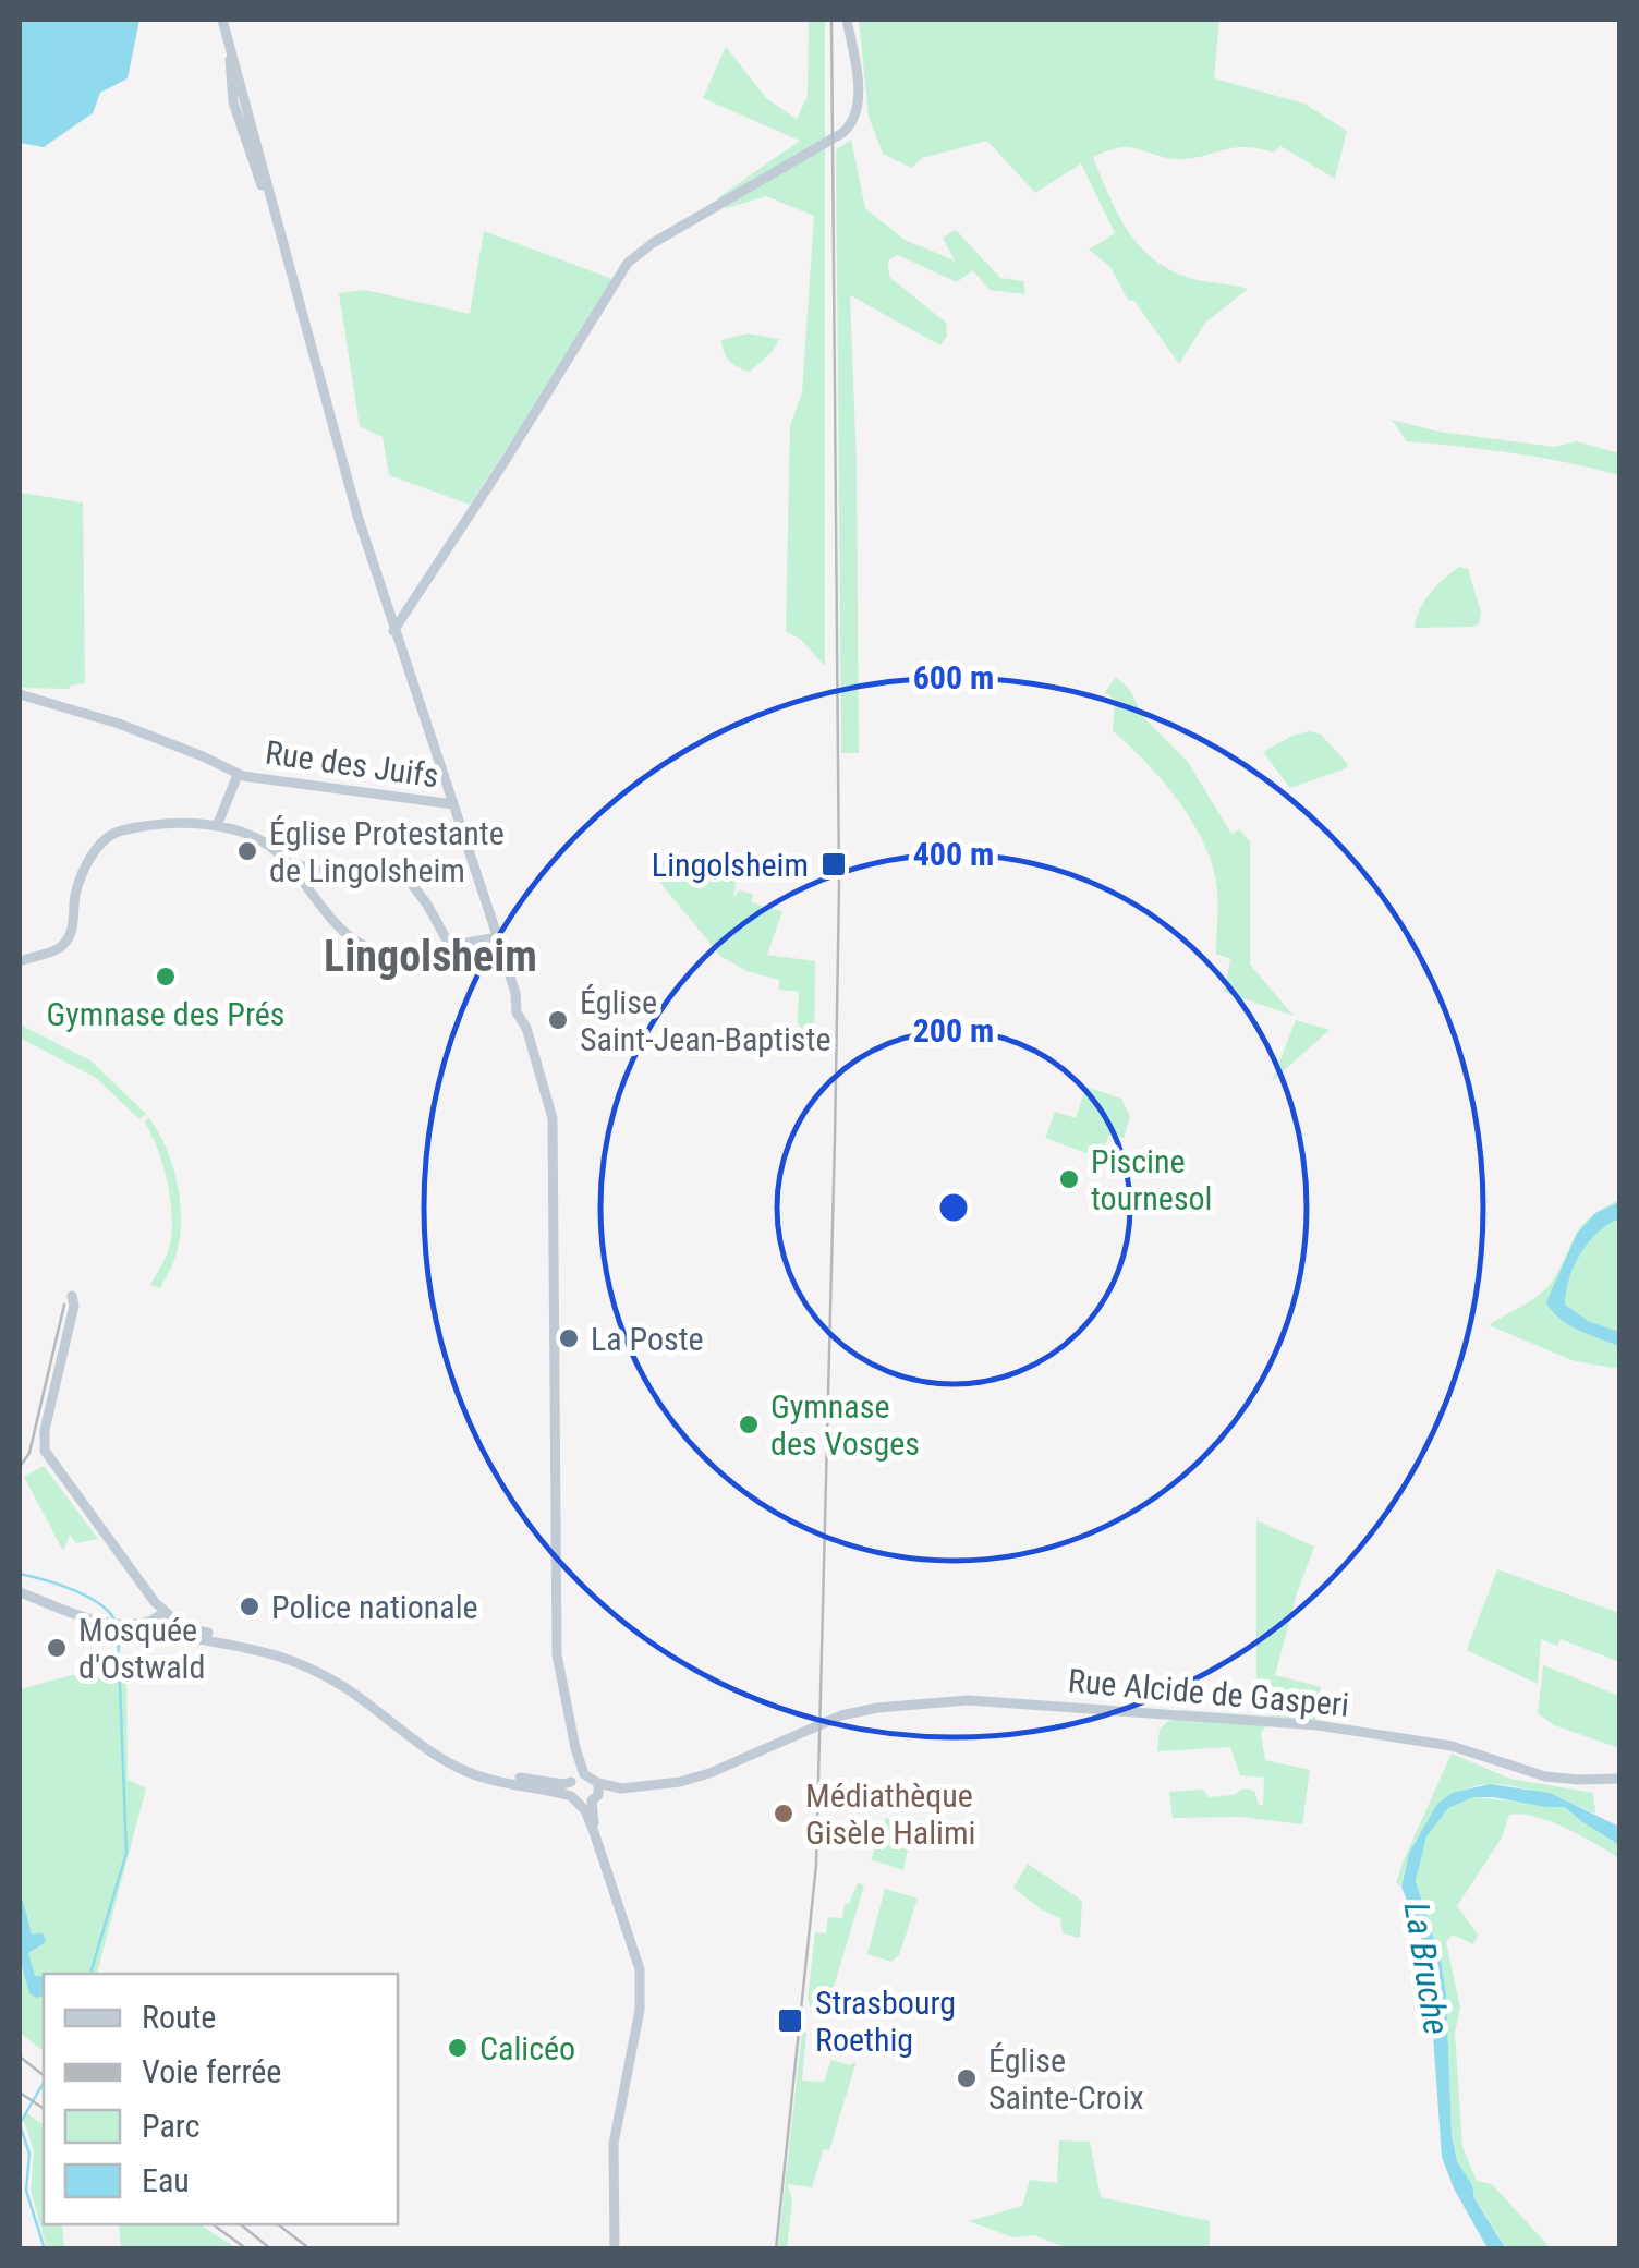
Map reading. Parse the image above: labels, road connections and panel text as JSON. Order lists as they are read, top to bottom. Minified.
{"streets":{"main road":["Rue des Juifs","Rue Alcide de Gasperi"]},"districts":["Lingolsheim"],"water":["La Bruche"],"places":{"other":["Église Protestante de Lingolsheim","Gymnase des Prés","Église Saint-Jean-Baptiste","Piscine tournesol","La Poste","Gymnase des Vosges","Police nationale","Mosquée d'Ostwald","Médiathèque Gisèle Halimi","Calicéo","Église Sainte-Croix"],"transit":["Lingolsheim","Strasbourg Roethig"]},"legend":["Route","Voie ferrée","Parc","Eau"],"rings":["600 m","400 m","200 m"]}
